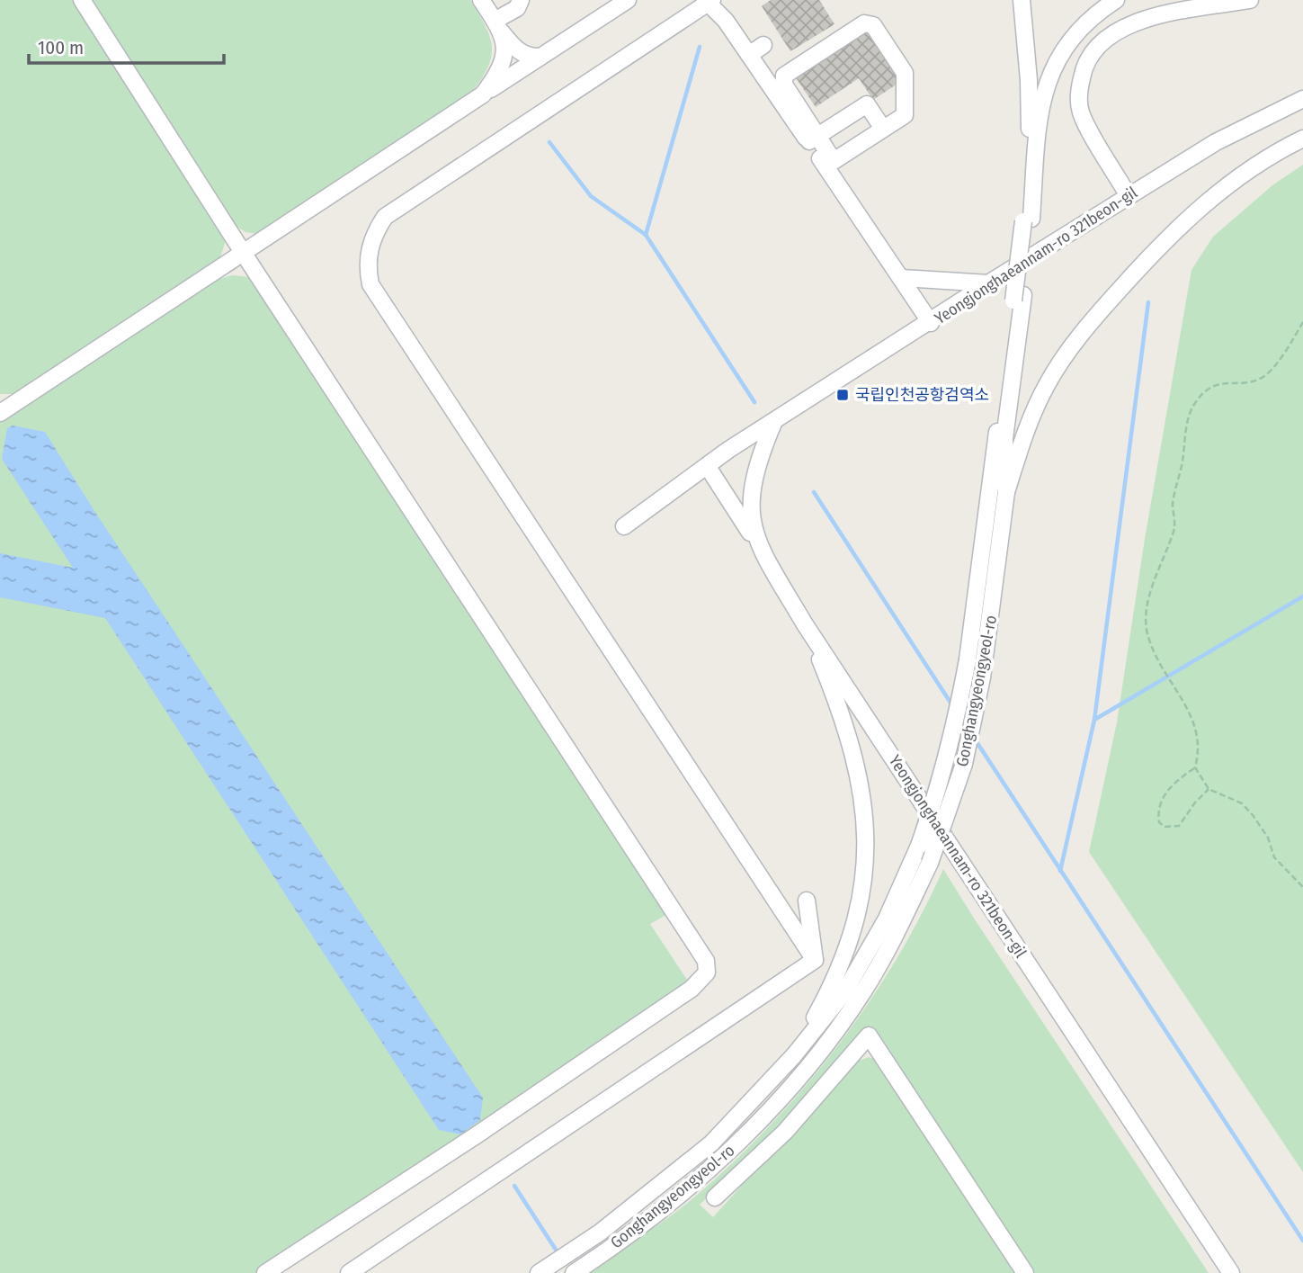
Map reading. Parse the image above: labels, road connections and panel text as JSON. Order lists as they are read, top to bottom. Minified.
{"streets":{"street":["Yeongjonghaeannam-ro 321beon-gil","Gonghangyeongyeol-ro"]},"places":{"transit":["국립인천공항검역소"]},"scale_bar":"100 m"}
